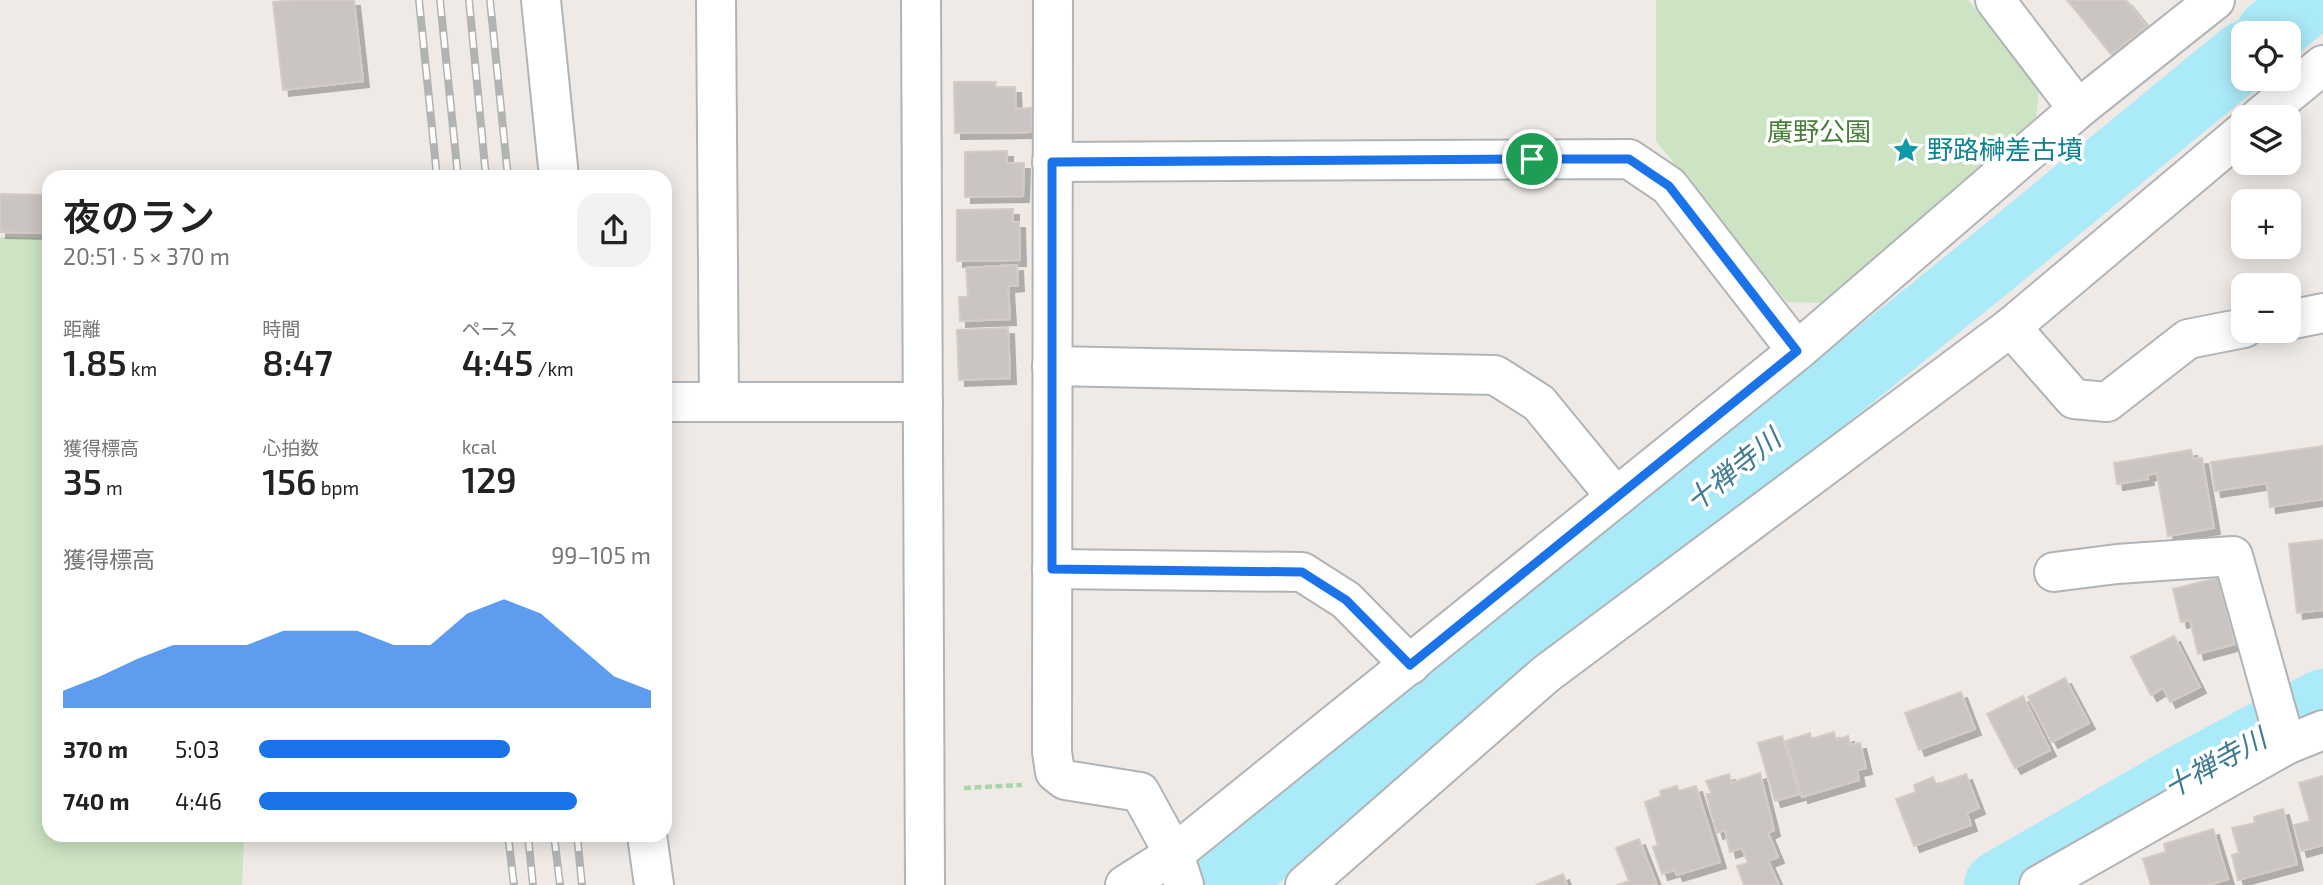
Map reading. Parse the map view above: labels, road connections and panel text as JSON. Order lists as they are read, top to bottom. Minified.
{"water":["十禅寺川"],"parks":["廣野公園"],"places":{"place":["野路榊差古墳"]},"page":{"map_buttons":["+","−"],"heading":["夜のラン","20:51 · 5 × 370 m"],"stats":[["距離","1.85 km"],["時間","8:47"],["ペース","4:45 /km"],["獲得標高","35 m"],["心拍数","156 bpm"],["kcal","129"]],"chart":["獲得標高","99–105 m"],"list":[{"name":"370 m","note":"5:03"},{"name":"740 m","note":"4:46"}]}}
